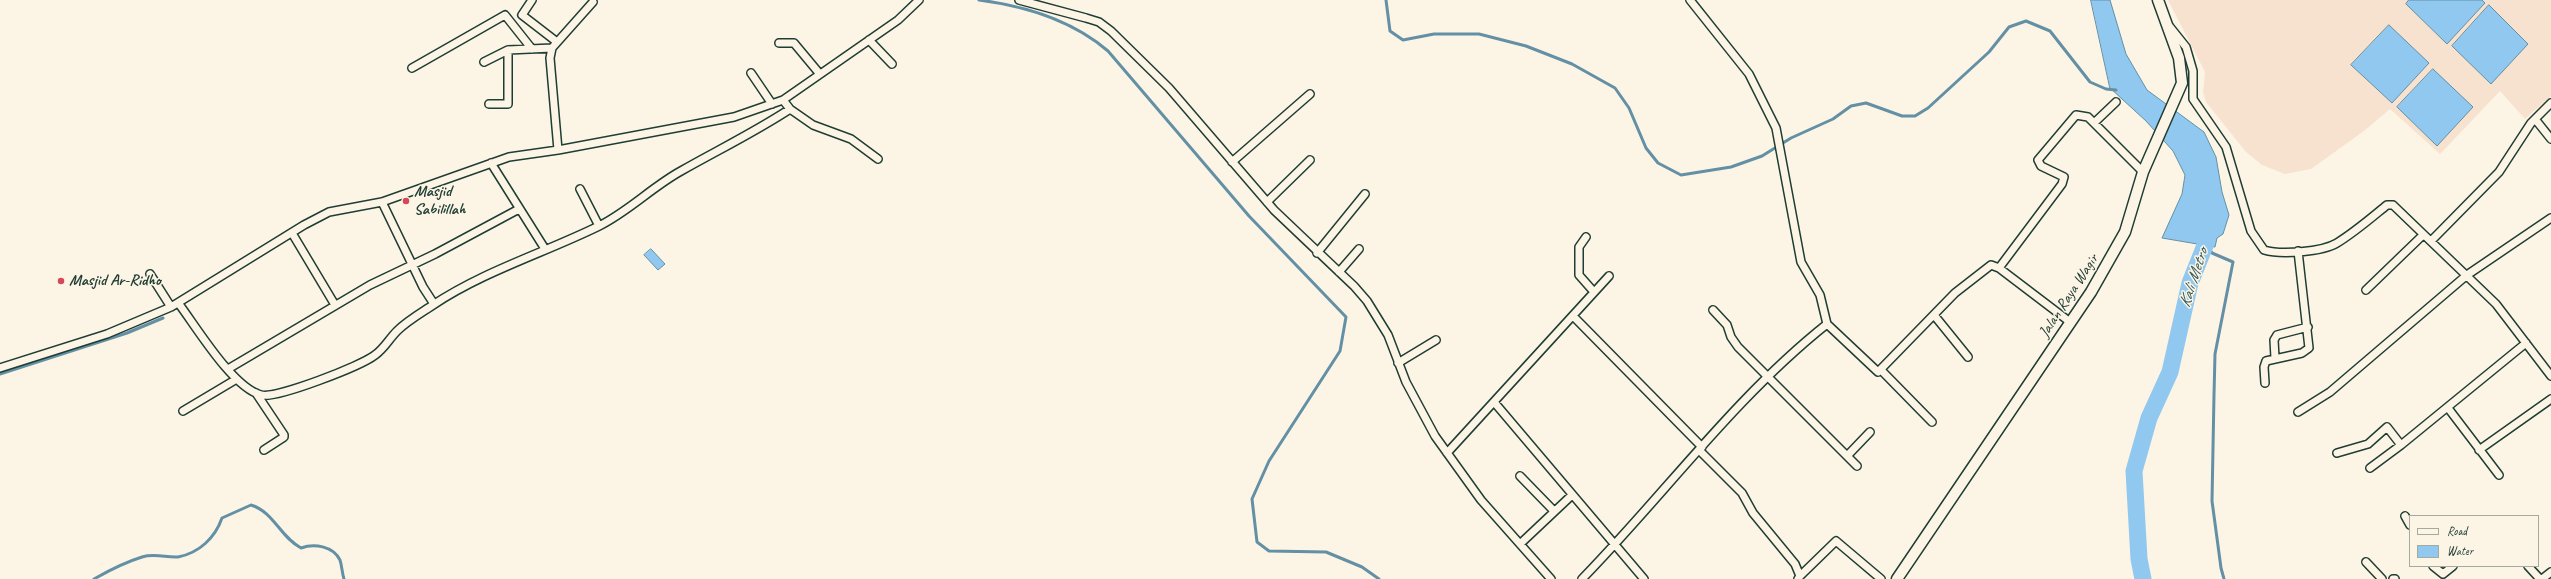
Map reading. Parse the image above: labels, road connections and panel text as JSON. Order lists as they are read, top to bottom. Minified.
{"streets":{"main road":["Jalan Raya Wagir"]},"water":["Kali Metro"],"places":["Masjid Sabilillah","Masjid Ar-Ridho"],"legend":["Road","Water"]}
